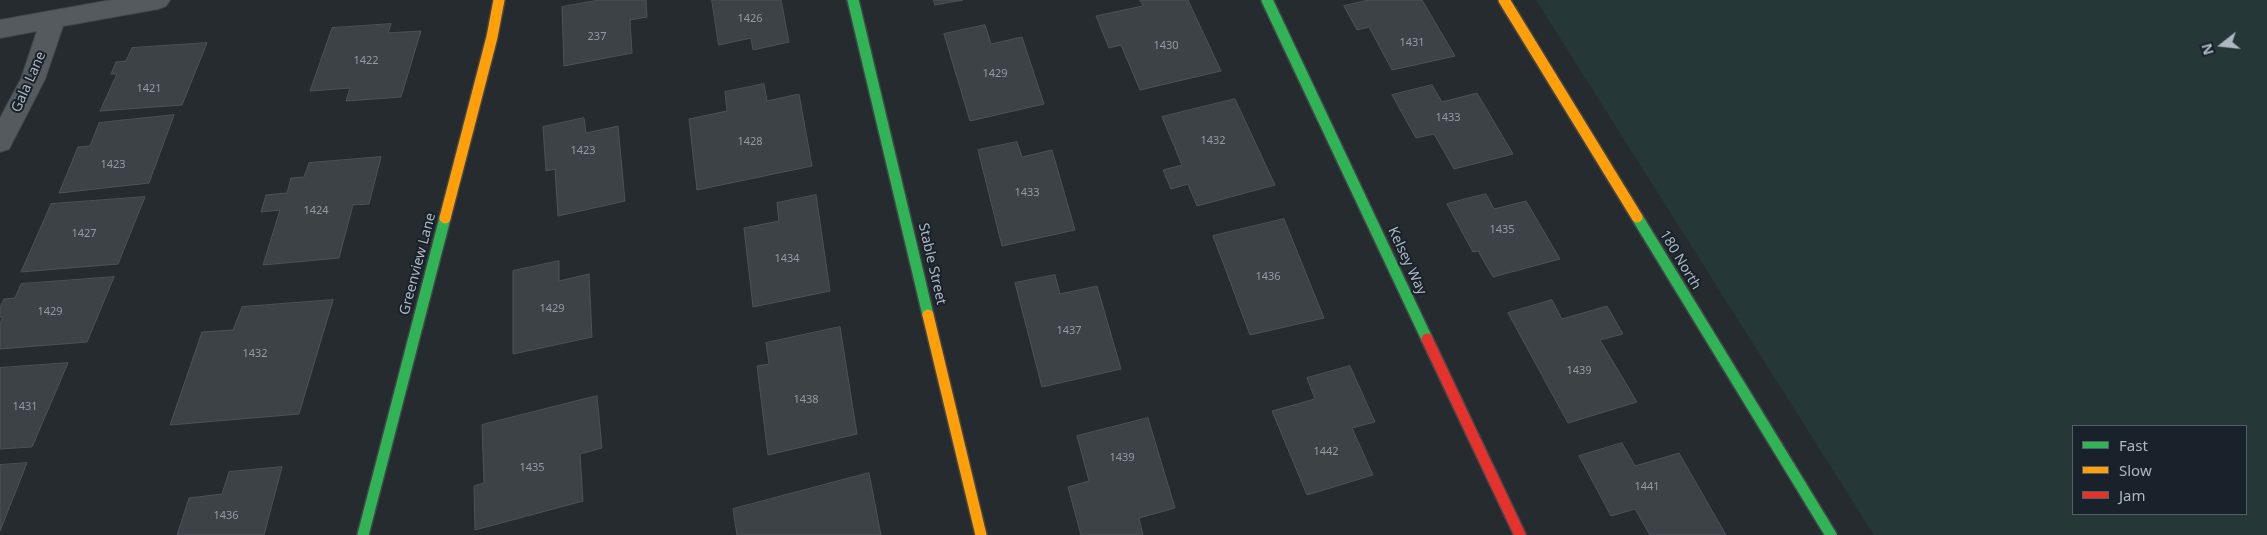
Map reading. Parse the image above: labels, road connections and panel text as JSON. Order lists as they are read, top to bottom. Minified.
{"streets":{"street":["Gala Lane","180 North","Kelsey Way","Greenview Lane","Stable Street"]},"house_numbers":["1426","237","1431","1430","1422","1429","1421","1433","1432","1428","1423","1423","1433","1424","1435","1427","1434","1436","1429","1429","1437","1432","1439","1438","1431","1442","1439","1435","1441","1436"],"legend":["Fast","Slow","Jam"],"north":"left"}
